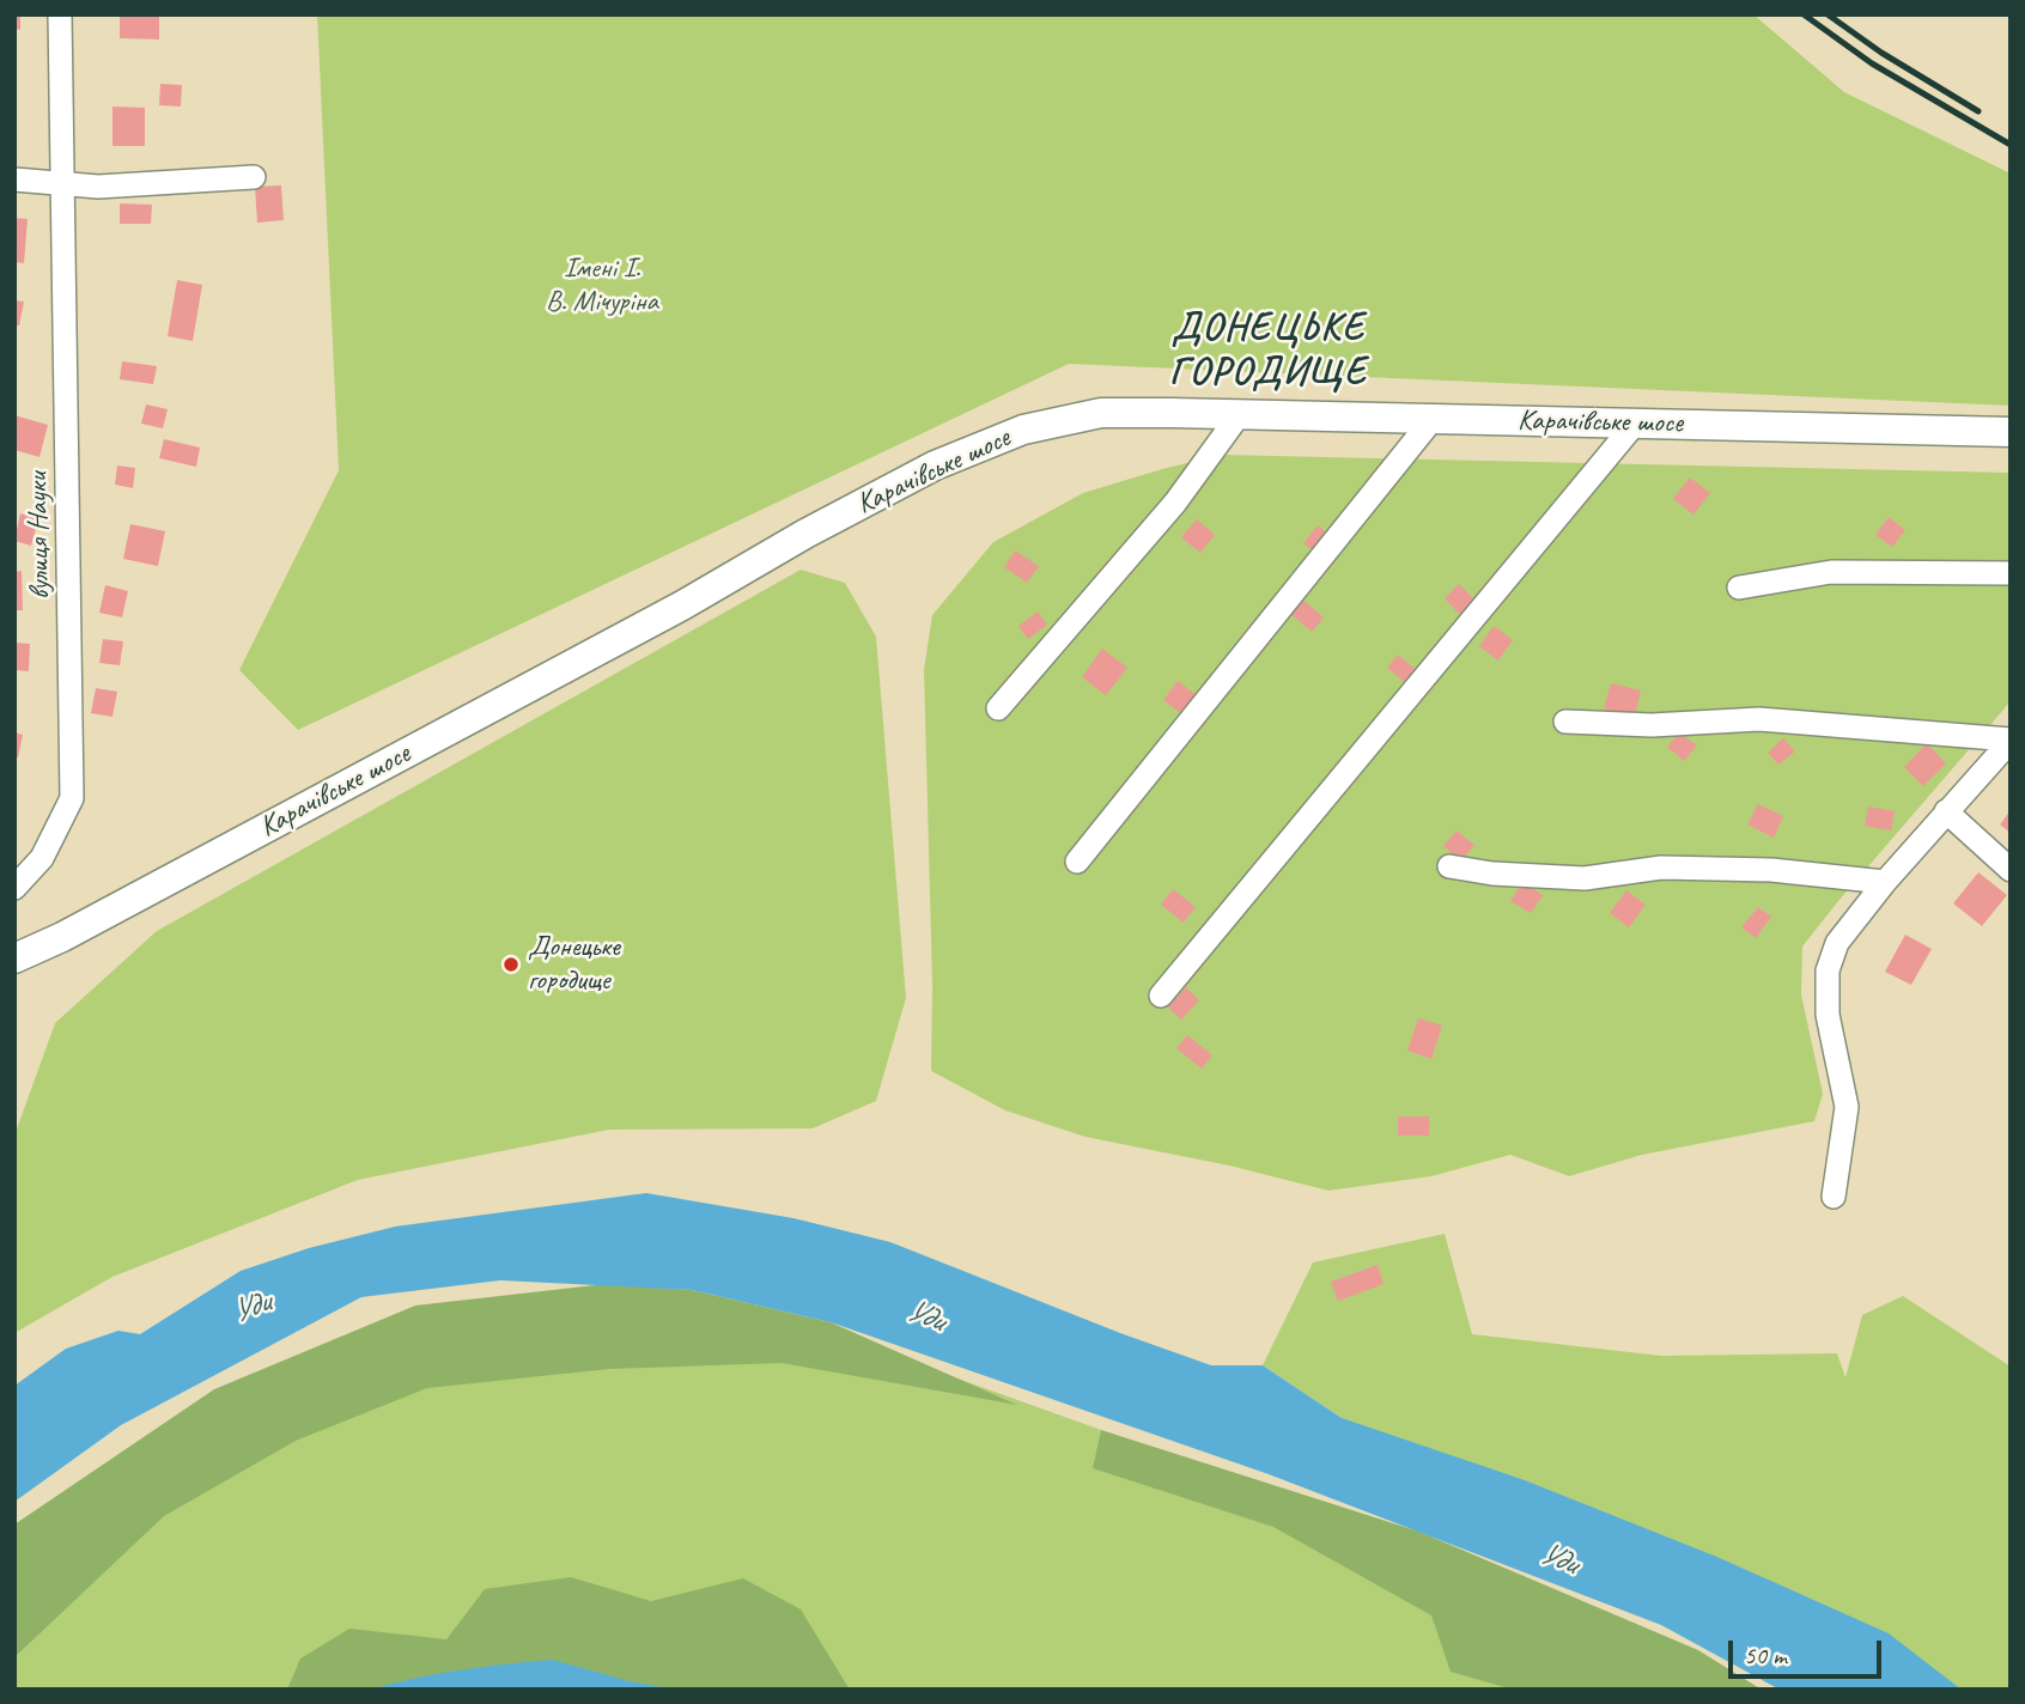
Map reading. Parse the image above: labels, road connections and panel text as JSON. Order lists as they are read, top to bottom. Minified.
{"streets":{"main road":["Карачівське шосе"],"street":["вулиця Науки"]},"districts":["ДОНЕЦЬКЕ ГОРОДИЩЕ"],"water":["Уди"],"parks":["Імені І. В. Мічуріна"],"places":["Донецьке городище"],"scale_bar":"50 m"}
